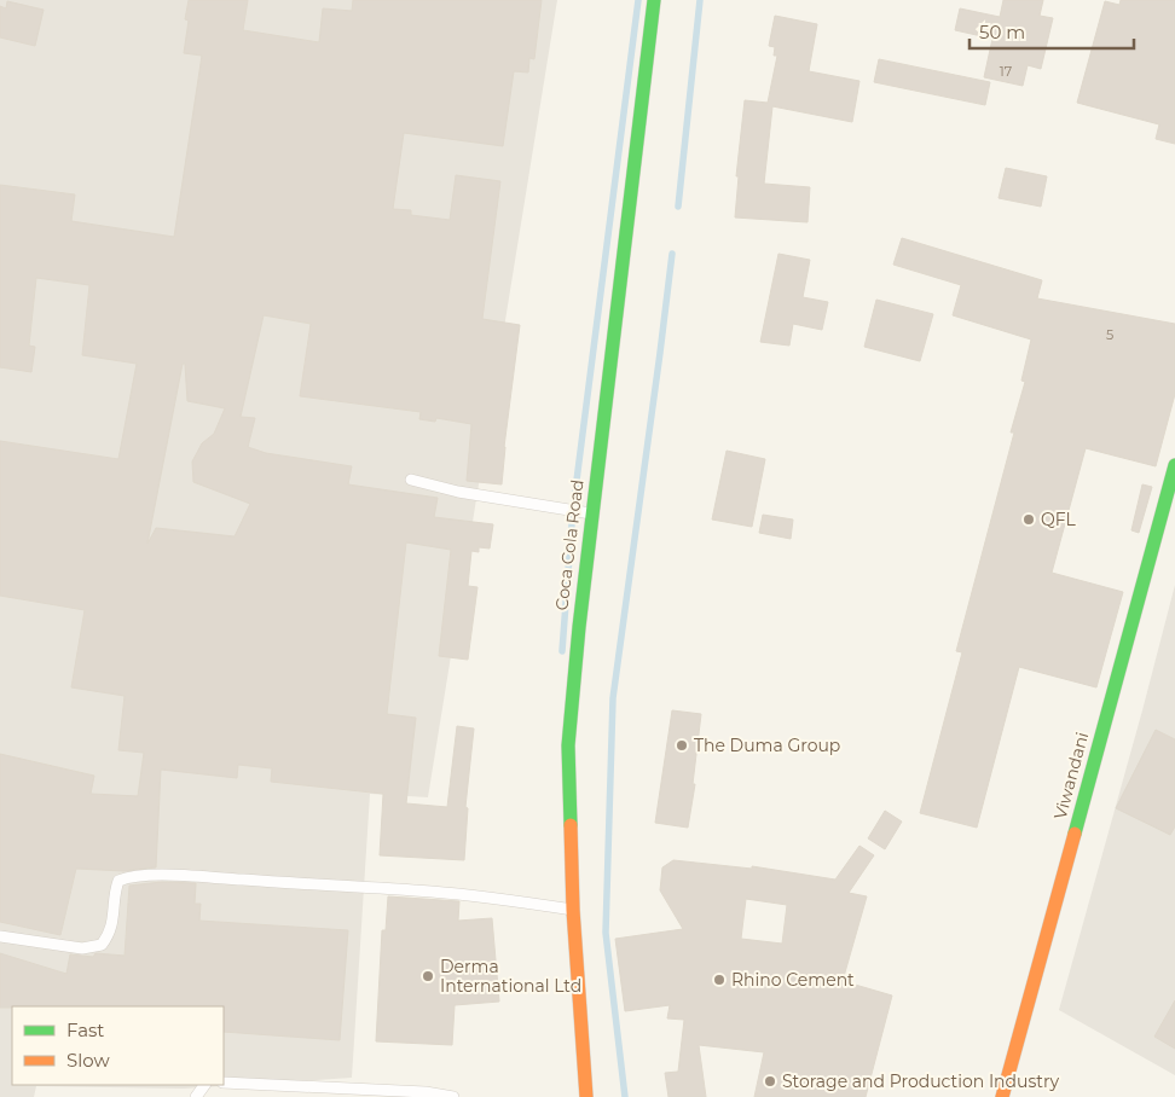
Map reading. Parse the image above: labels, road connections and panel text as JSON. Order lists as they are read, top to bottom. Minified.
{"streets":{"main road":["Coca Cola Road","Viwandani"]},"places":["QFL","The Duma Group","Derma International Ltd","Rhino Cement","Storage and Production Industry"],"house_numbers":["17","5"],"legend":["Fast","Slow"],"scale_bar":"50 m"}
